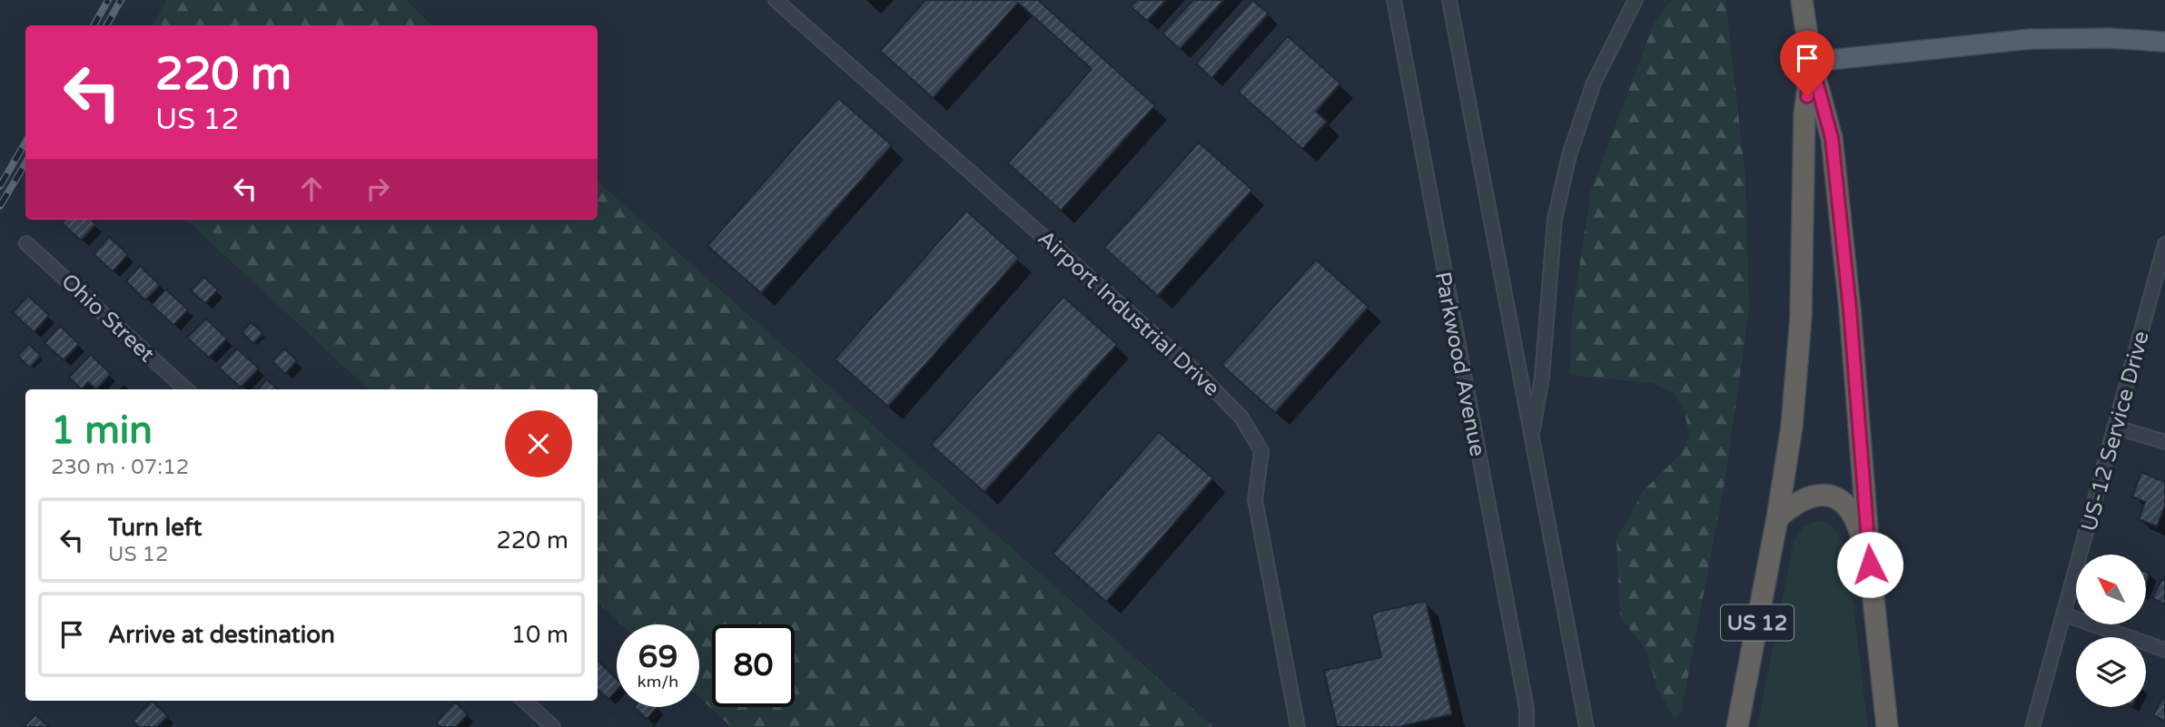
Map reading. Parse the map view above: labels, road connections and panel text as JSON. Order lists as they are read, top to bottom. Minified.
{"streets":{"highway":["US 12"],"street":["Airport Industrial Drive","Ohio Street","Parkwood Avenue","US-12 Service Drive"]},"north":"top left","page":{"turn":["220 m","US 12"],"heading":["1 min","230 m · 07:12"],"list":[{"name":"Turn left","note":"US 12","value":"220 m"},{"name":"Arrive at destination","value":"10 m"}],"speed":"69 km/h","limit":"80"}}
